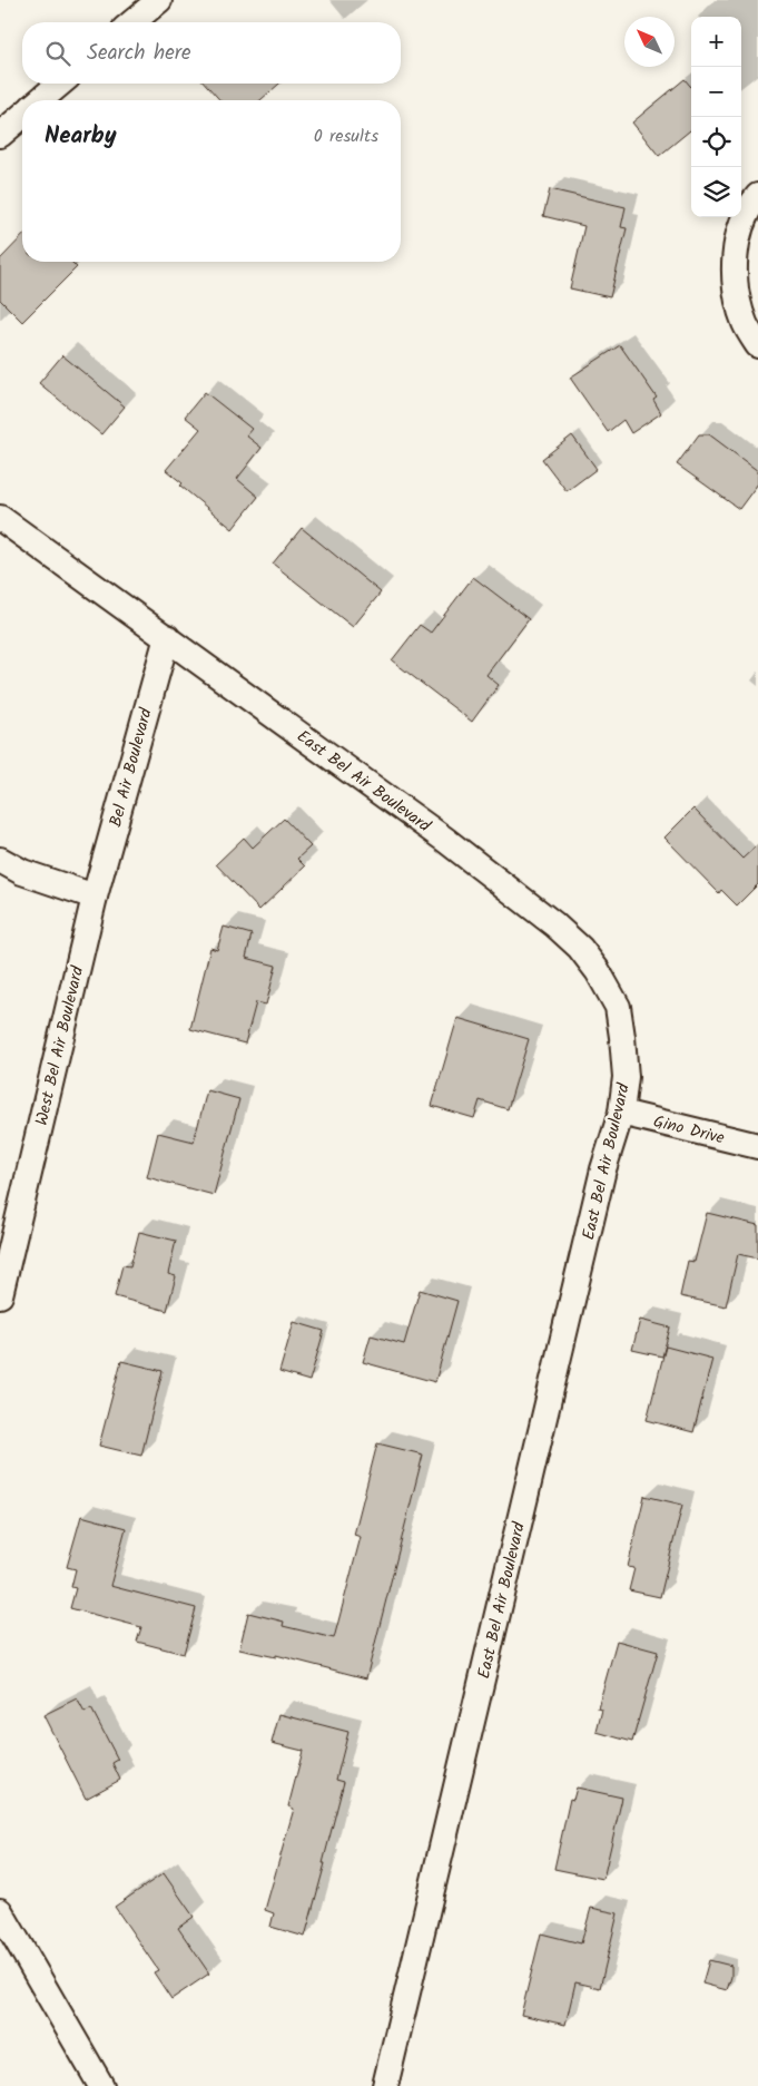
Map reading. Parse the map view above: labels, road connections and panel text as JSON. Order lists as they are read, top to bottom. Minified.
{"streets":{"street":["Bel Air Boulevard","East Bel Air Boulevard","West Bel Air Boulevard","Gino Drive"]},"crossings":[["Bel Air Boulevard","East Bel Air Boulevard"],["Bel Air Boulevard","West Bel Air Boulevard"],["East Bel Air Boulevard","Gino Drive"]],"north":"top left","page":{"map_buttons":["+","−"],"search":"Search here","heading":["Nearby","0 results"]}}
